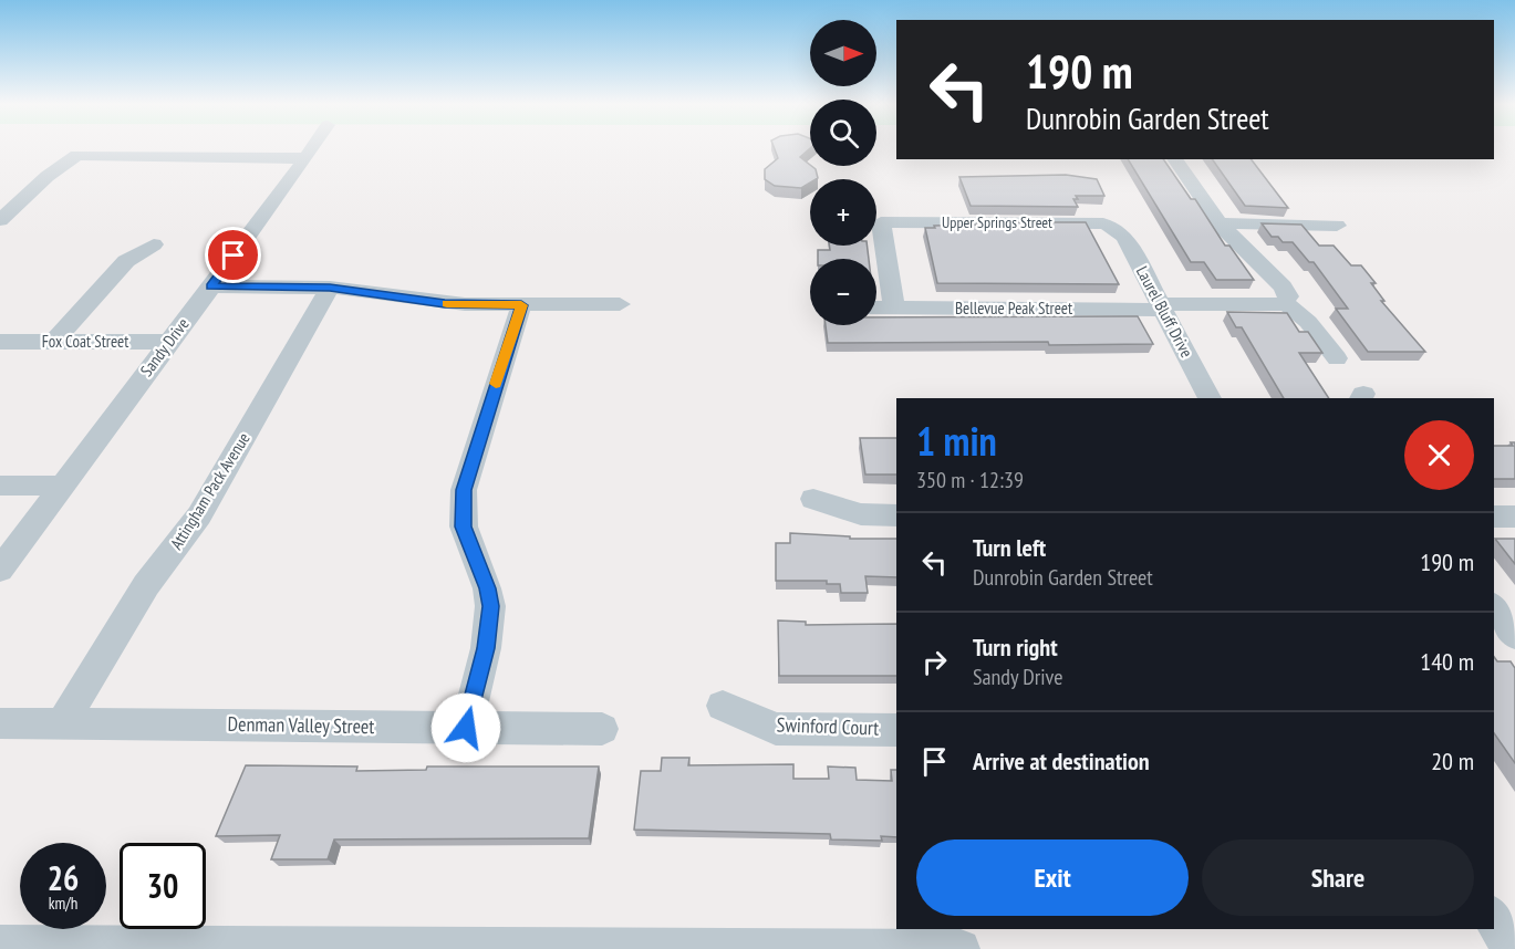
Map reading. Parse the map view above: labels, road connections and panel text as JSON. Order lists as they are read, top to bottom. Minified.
{"streets":{"street":["Upper Springs Street","Bellevue Peak Street","Laurel Bluff Drive","Fox Coat Street","Sandy Drive","Attingham Pack Avenue","Denman Valley Street","Swinford Court"]},"crossings":[["Upper Springs Street","Bellevue Peak Street"],["Upper Springs Street","Laurel Bluff Drive"],["Bellevue Peak Street","Laurel Bluff Drive"],["Fox Coat Street","Sandy Drive"],["Attingham Pack Avenue","Denman Valley Street"]],"north":"right","page":{"map_buttons":["+","−"],"turn":["190 m","Dunrobin Garden Street"],"heading":["1 min","350 m · 12:39"],"list":[{"name":"Turn left","note":"Dunrobin Garden Street","value":"190 m"},{"name":"Turn right","note":"Sandy Drive","value":"140 m"},{"name":"Arrive at destination","value":"20 m"}],"buttons":["Exit","Share"],"speed":"26 km/h","limit":"30"}}
